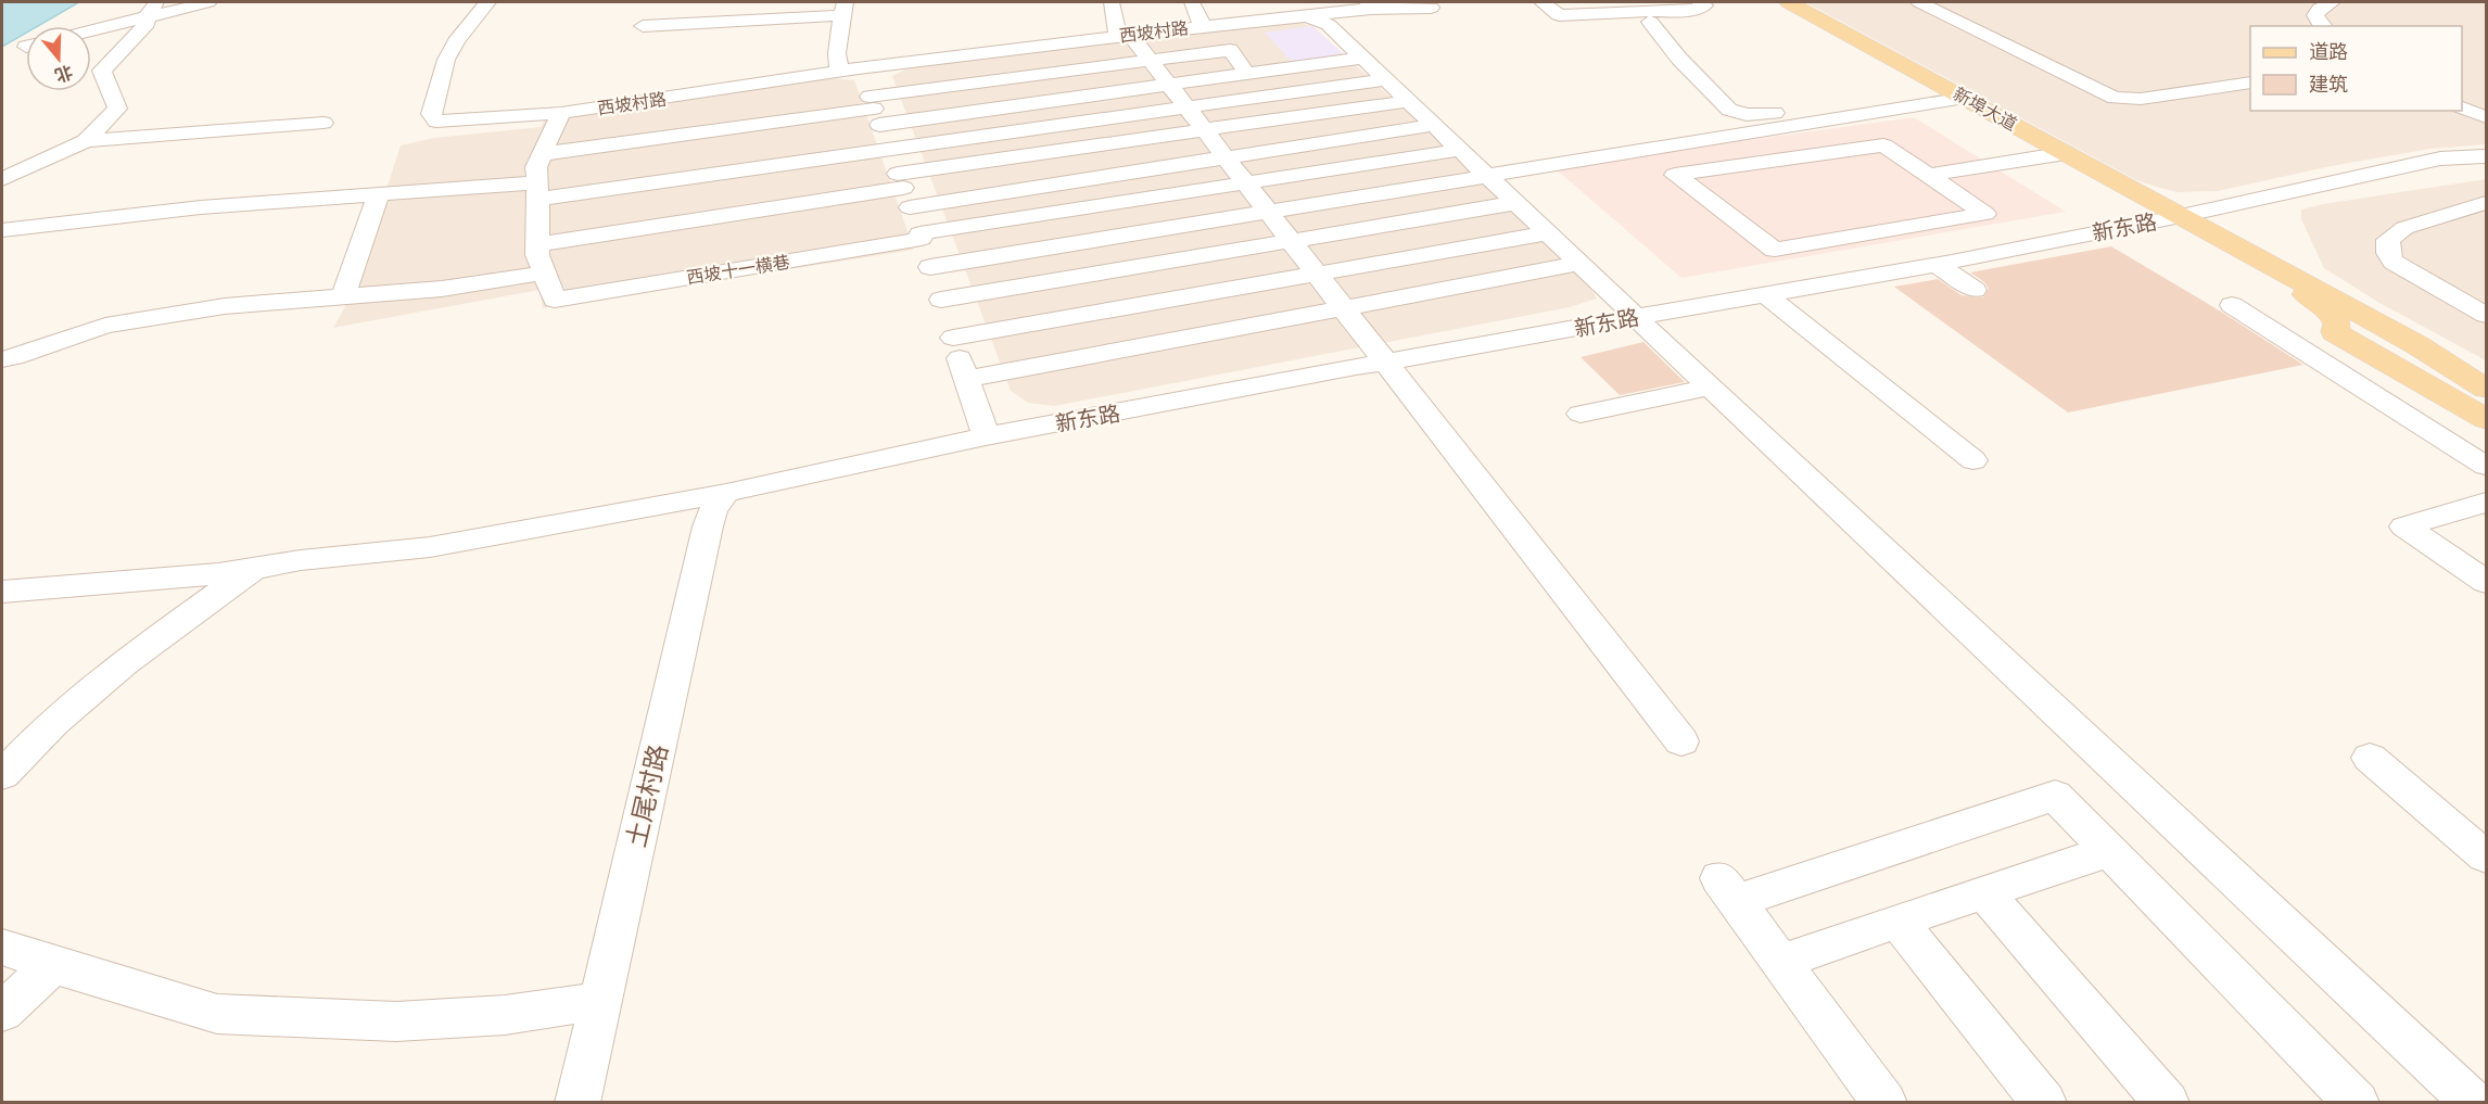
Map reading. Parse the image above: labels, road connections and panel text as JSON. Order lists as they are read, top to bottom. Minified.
{"streets":{"main road":["新埠大道"],"street":["西坡村路","新东路","西坡十一横巷","土尾村路"]},"crossings":[["新埠大道","新东路"],["新东路","土尾村路"]],"legend":["道路","建筑"],"north":"bottom"}
